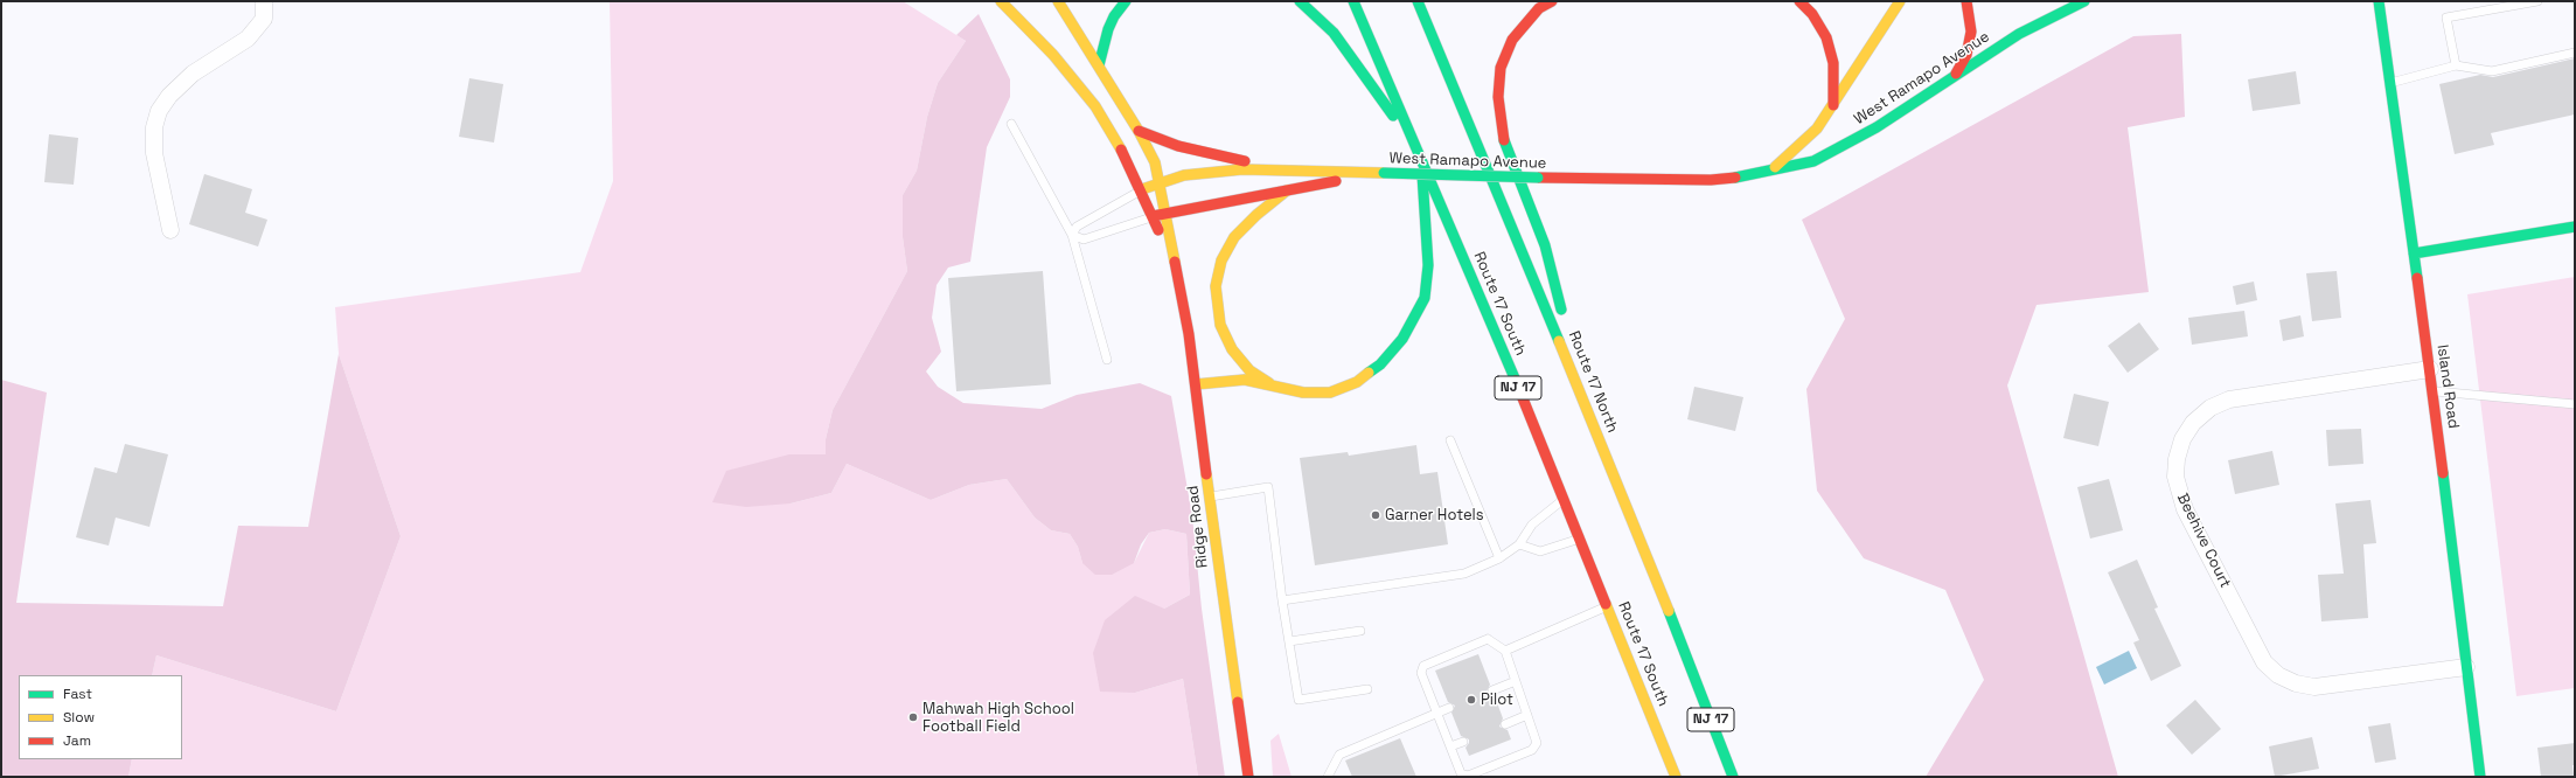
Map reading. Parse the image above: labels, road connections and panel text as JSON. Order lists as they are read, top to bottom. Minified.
{"streets":{"main road":["West Ramapo Avenue","Route 17 South","Route 17 North","Island Road","NJ 17","Ridge Road"],"street":["Beehive Court"]},"crossings":[["West Ramapo Avenue","Ridge Road"],["Island Road","Beehive Court"]],"places":["Garner Hotels","Pilot","Mahwah High School Football Field"],"legend":["Fast","Slow","Jam"]}
